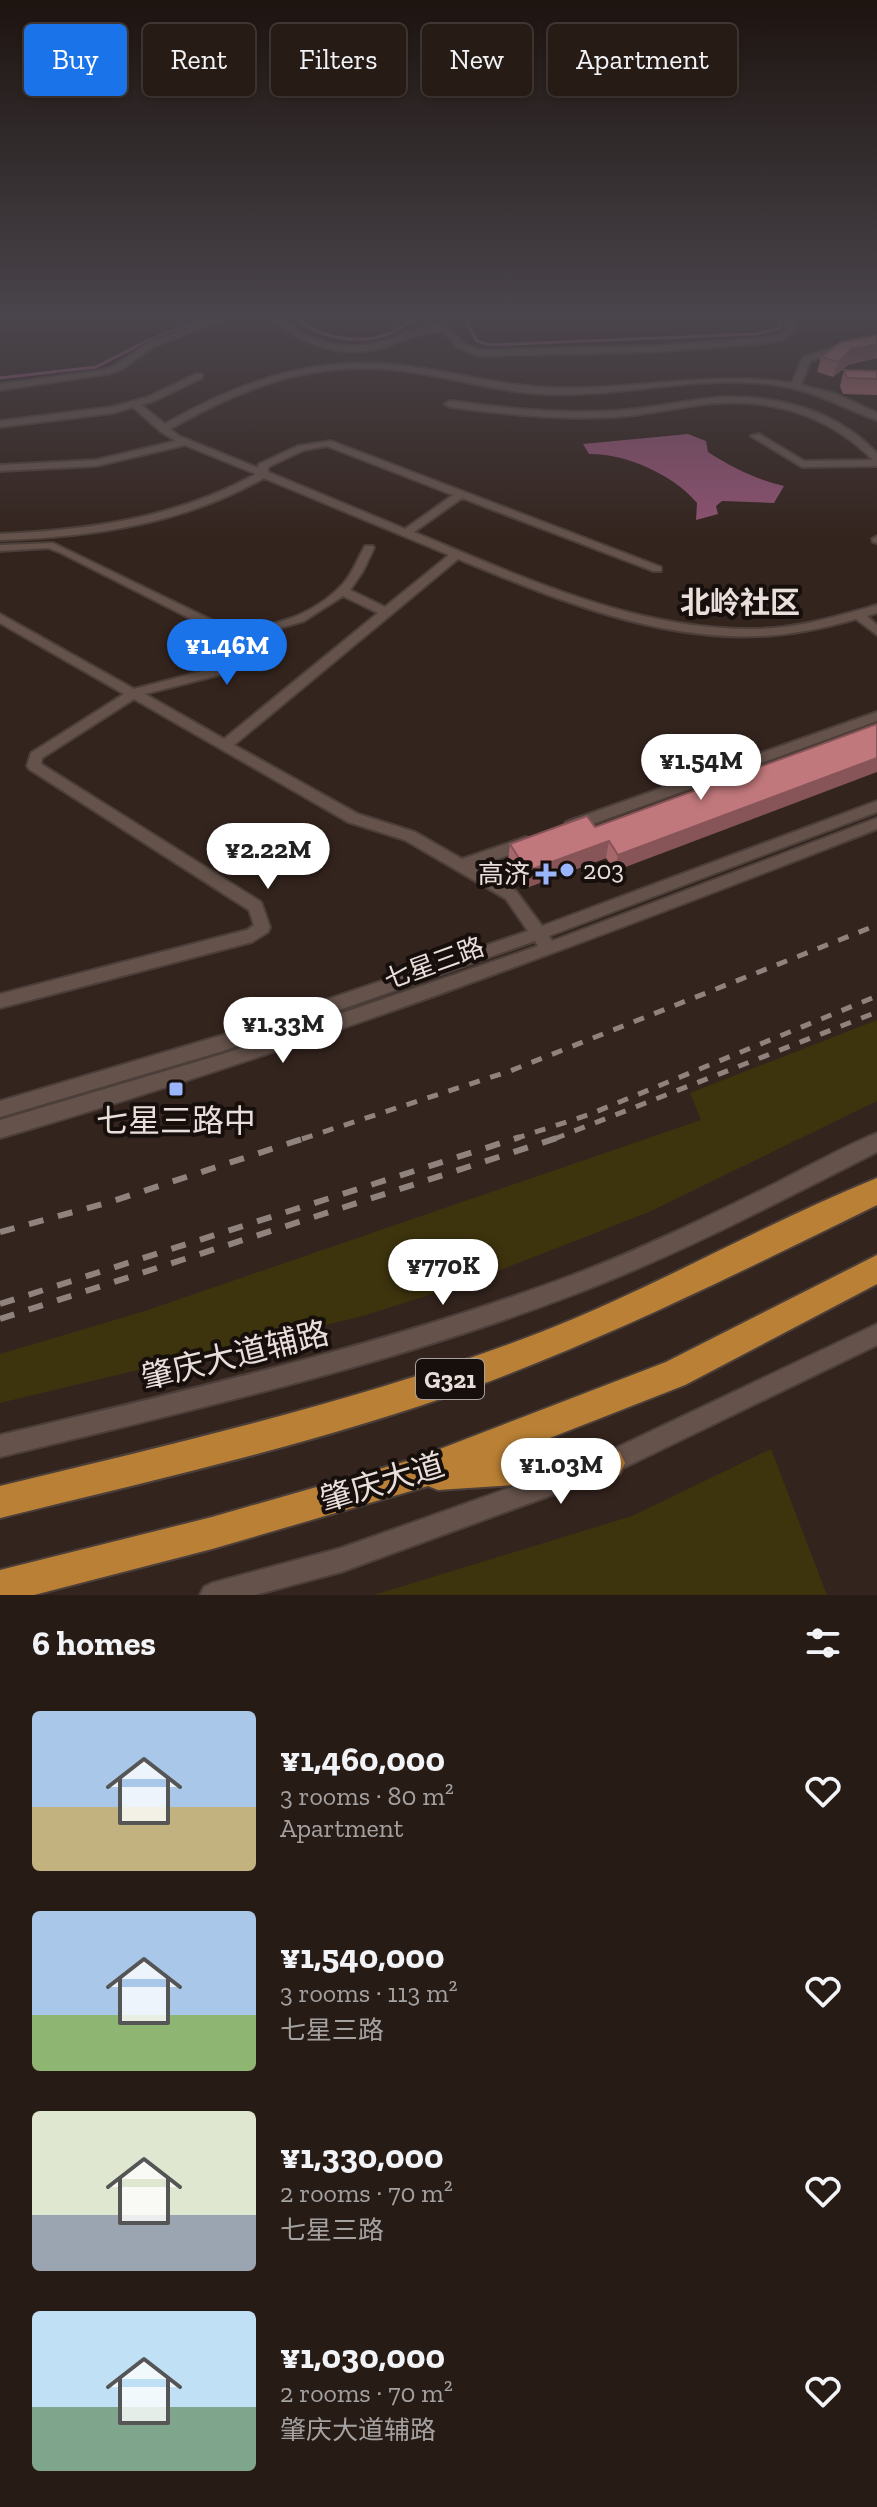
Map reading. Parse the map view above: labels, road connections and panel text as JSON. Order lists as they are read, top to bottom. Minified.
{"streets":{"highway":["G321","肇庆大道"],"street":["七星三路","肇庆大道辅路"]},"districts":["北岭社区"],"places":{"other":["203"],"health":["高济"],"transit":["七星三路中"]},"page":{"chip":["Buy","Rent","Filters","New","Apartment"],"price":["¥1.46M","¥1.54M","¥2.22M","¥1.33M","¥770K","¥1.03M"],"heading":"6 homes","list":[{"name":"¥1,460,000","note":"3 rooms · 80 m² · Apartment"},{"name":"¥1,540,000","note":"3 rooms · 113 m² · 七星三路"},{"name":"¥1,330,000","note":"2 rooms · 70 m² · 七星三路"},{"name":"¥1,030,000","note":"2 rooms · 70 m² · 肇庆大道辅路"}]}}
